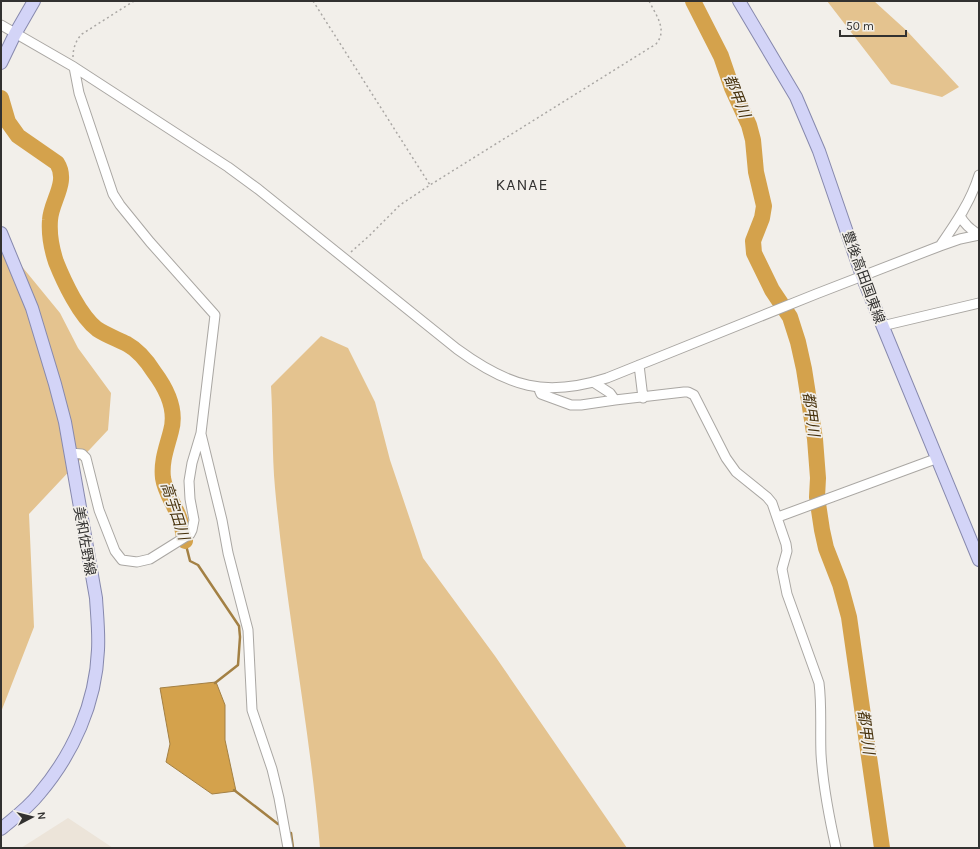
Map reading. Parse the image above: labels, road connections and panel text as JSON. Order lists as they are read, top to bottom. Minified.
{"streets":{"main road":["豊後高田国東線","美和佐野線"]},"districts":["KANAE"],"water":["都甲川","高宇田川"],"scale_bar":"50 m","north":"right"}
